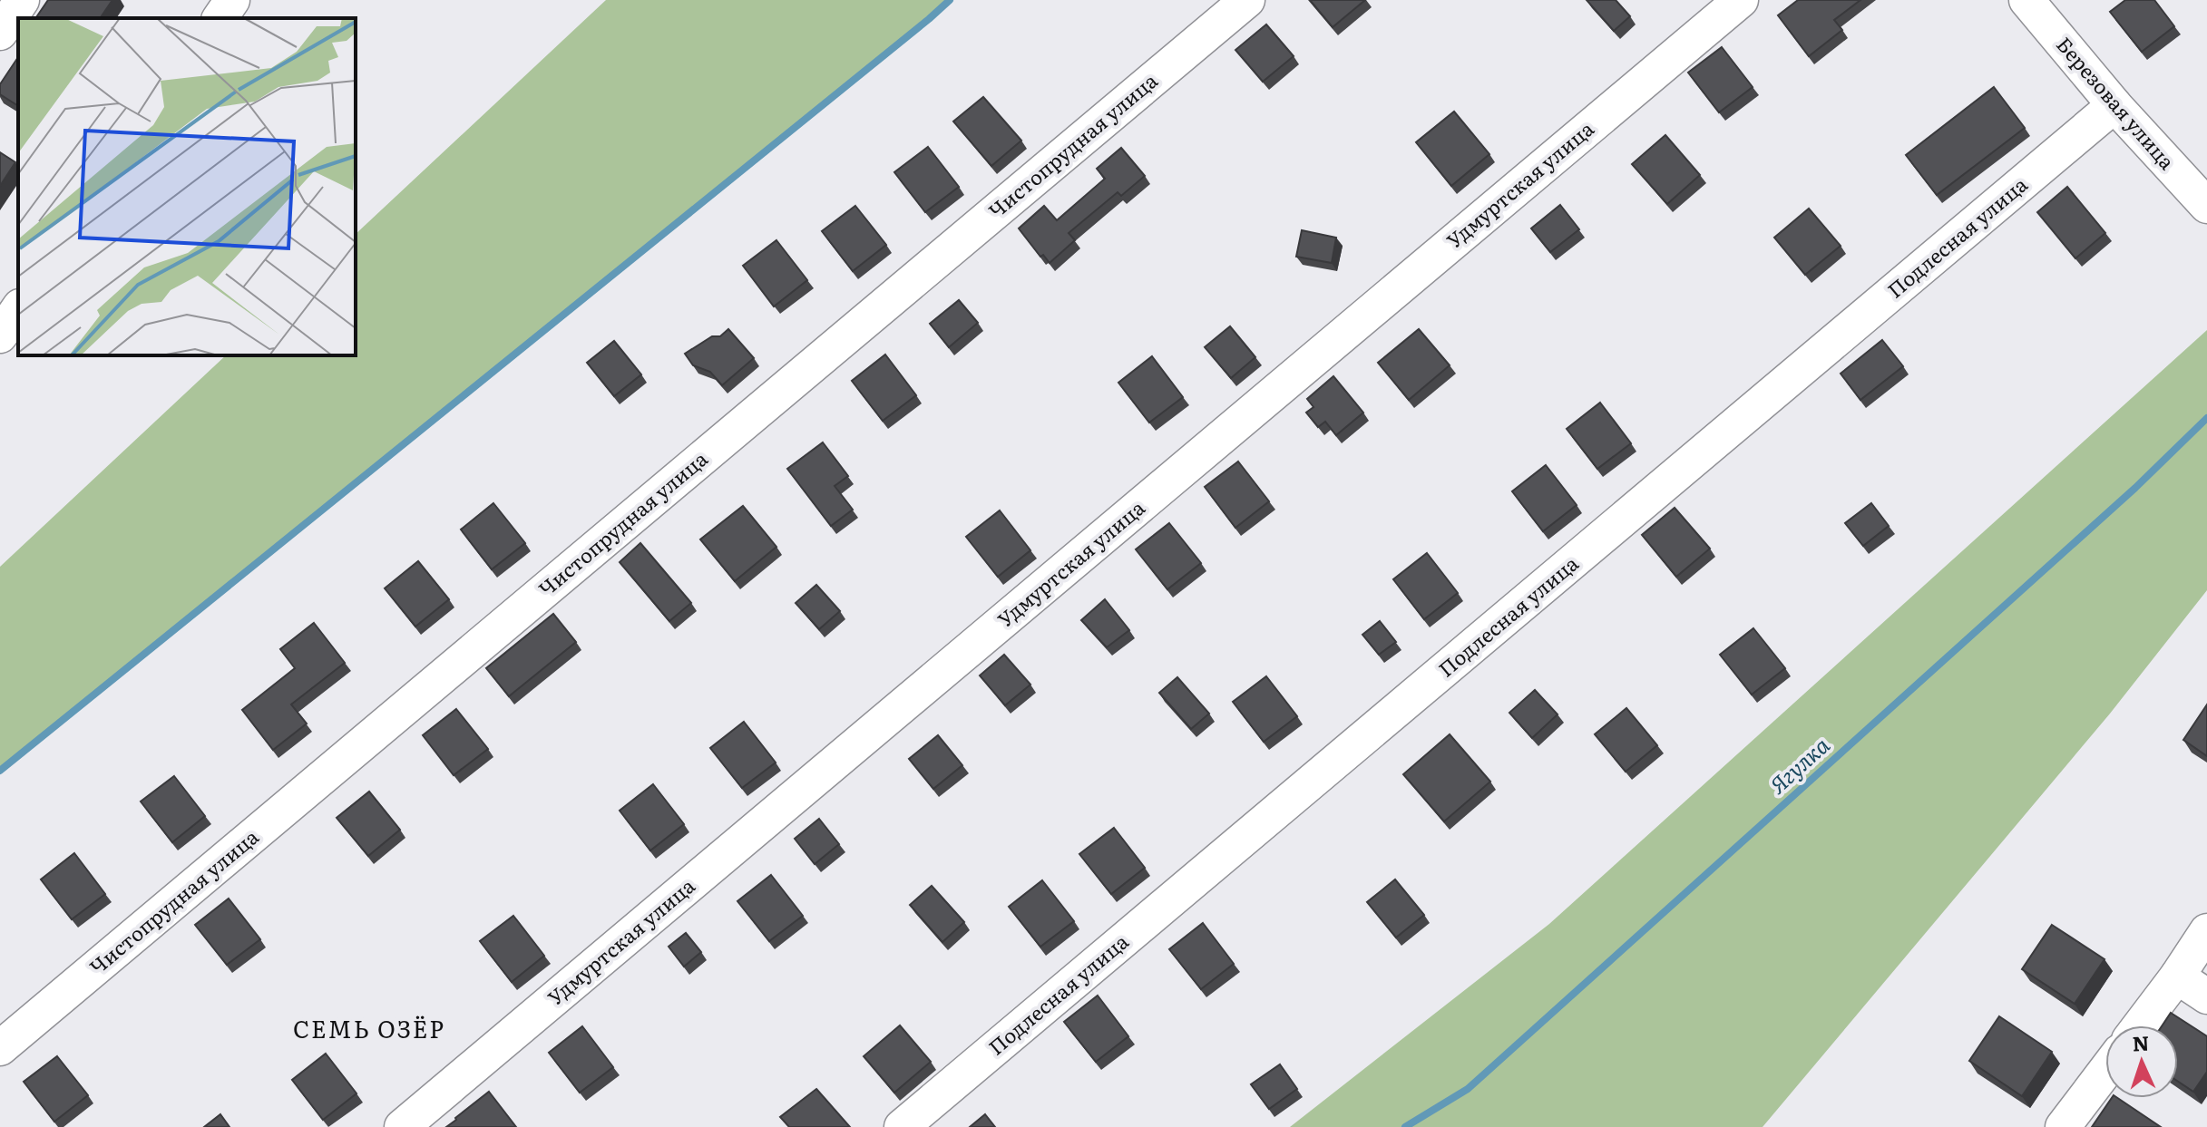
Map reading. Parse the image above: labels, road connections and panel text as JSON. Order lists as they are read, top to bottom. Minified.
{"streets":{"street":["Березовая улица","Чистопрудная улица","Удмуртская улица","Подлесная улица"]},"crossings":[["Березовая улица","Подлесная улица"]],"districts":["СЕМЬ ОЗЁР"],"water":["Ягулка"],"north":"top"}
